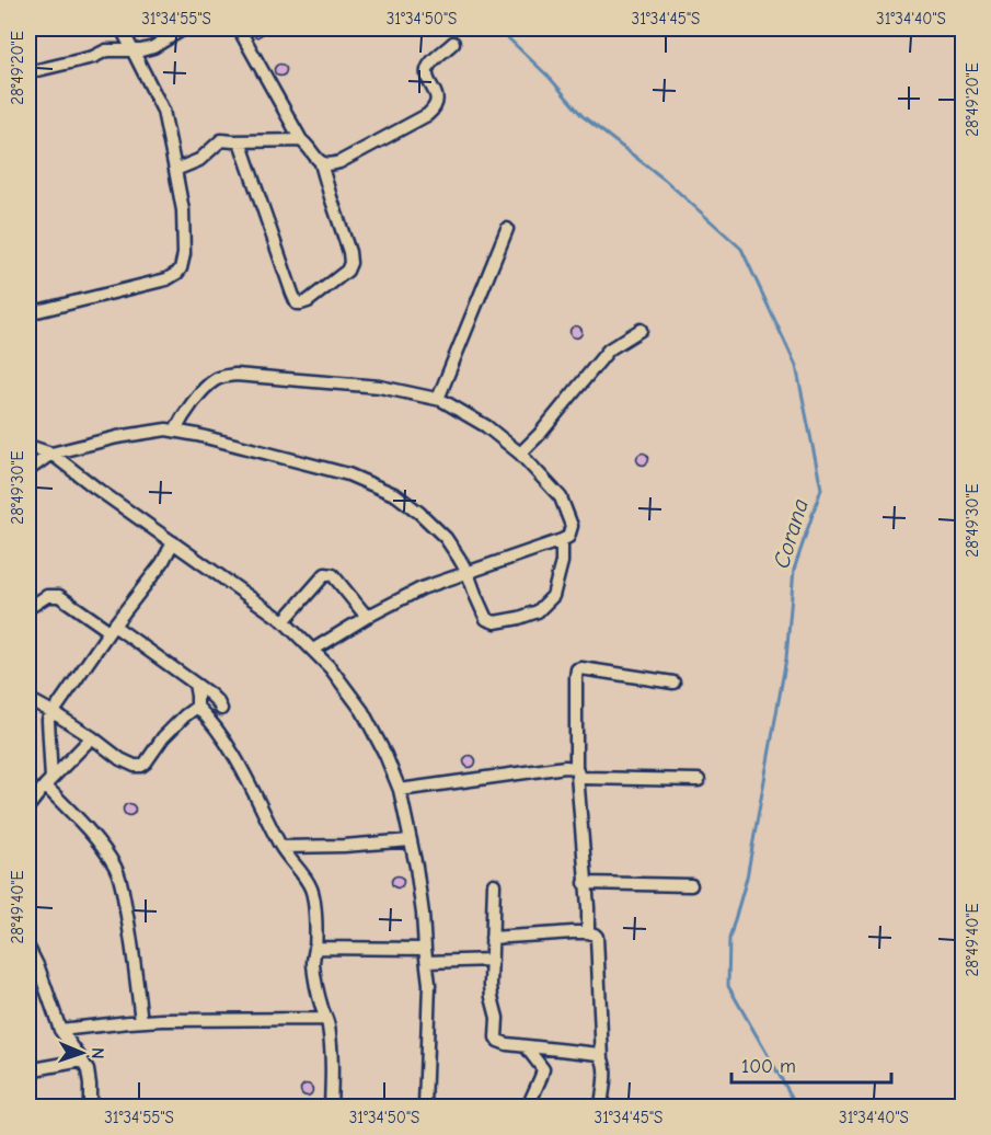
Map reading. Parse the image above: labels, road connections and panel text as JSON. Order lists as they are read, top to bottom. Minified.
{"water":["Corana"],"scale_bar":"100 m","north":"right","coordinates":["31°34'55\"S","31°34'50\"S","31°34'45\"S","31°34'40\"S","28°49'20\"E","28°49'30\"E","28°49'40\"E"]}
